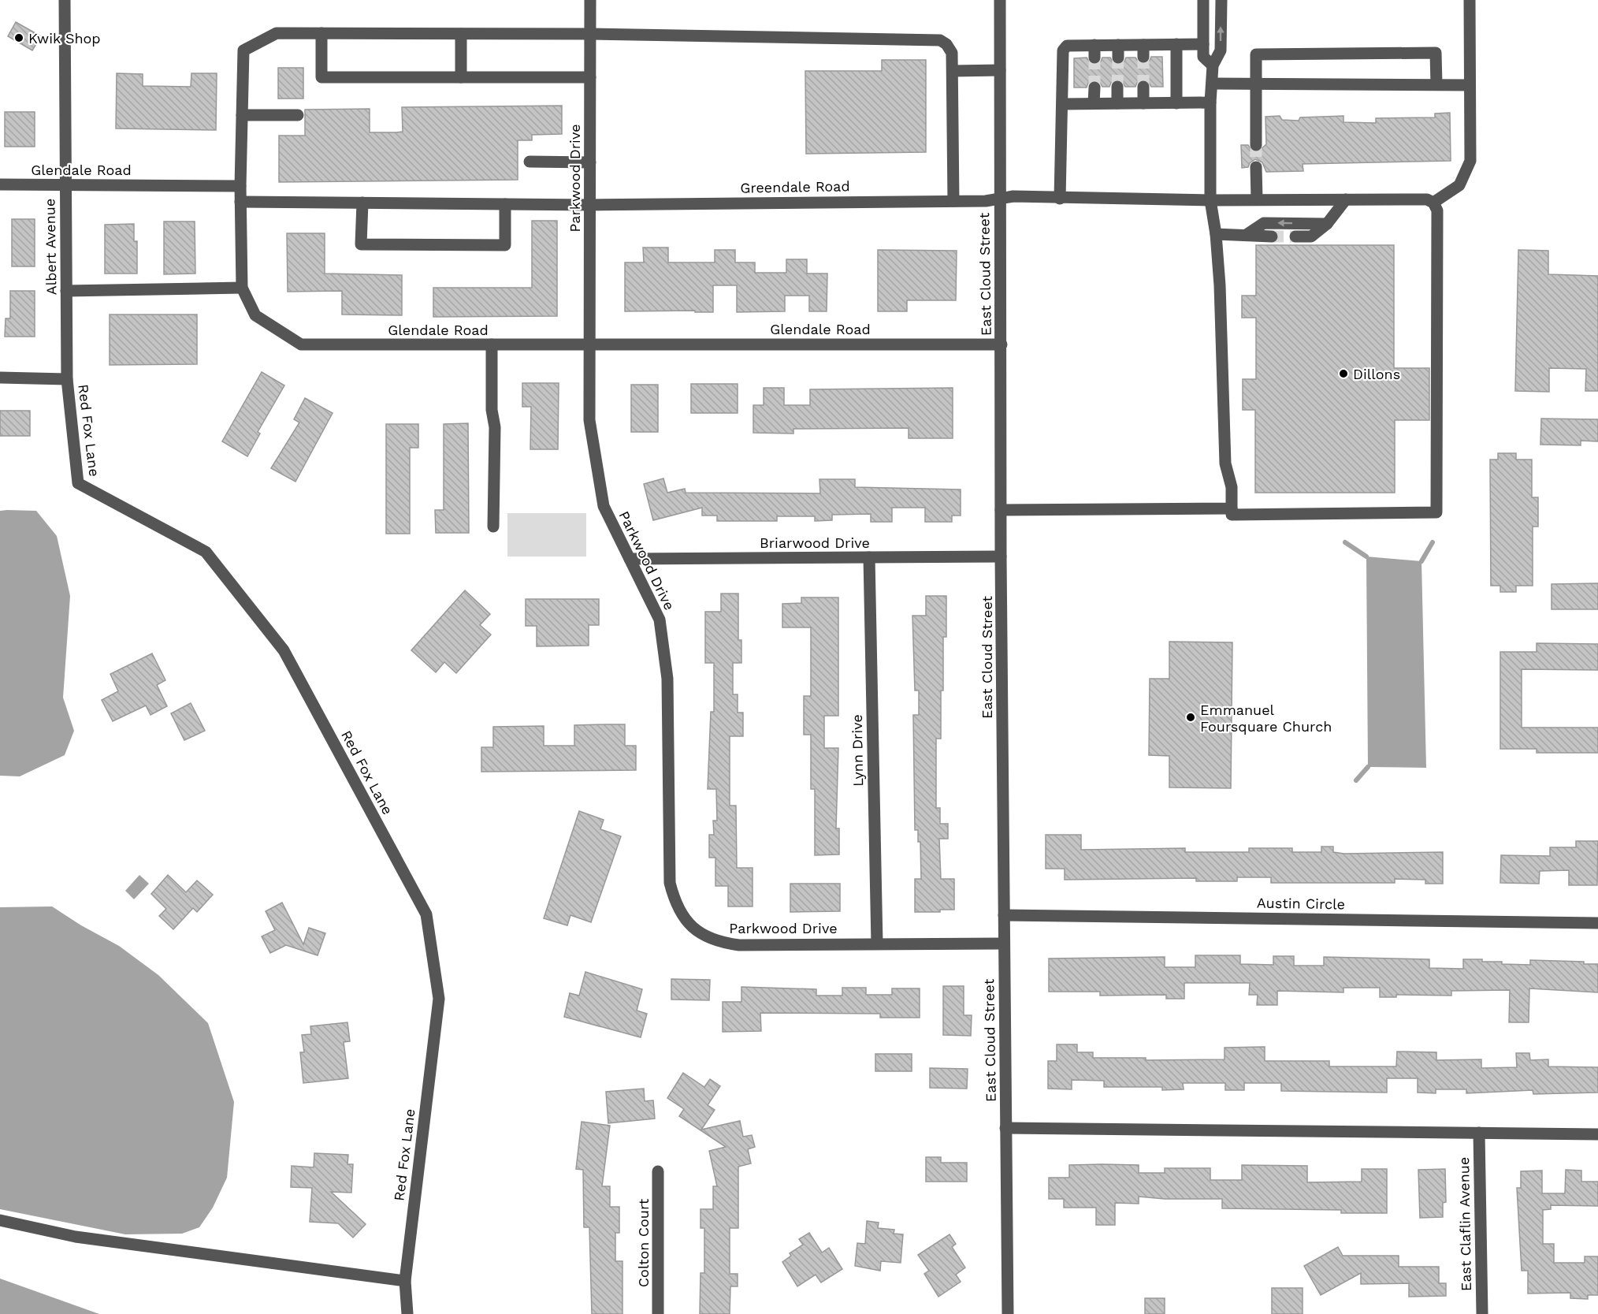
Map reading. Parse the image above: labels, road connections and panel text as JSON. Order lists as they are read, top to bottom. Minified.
{"streets":{"street":["Glendale Road","Parkwood Drive","Greendale Road","Albert Avenue","East Cloud Street","Red Fox Lane","Briarwood Drive","Lynn Drive","Austin Circle","East Claflin Avenue","Colton Court"]},"crossings":[["Glendale Road","Parkwood Drive"],["Glendale Road","Greendale Road"],["Glendale Road","Albert Avenue"],["Glendale Road","East Cloud Street"],["Parkwood Drive","Greendale Road"],["Parkwood Drive","East Cloud Street"],["Parkwood Drive","Briarwood Drive"],["Parkwood Drive","Lynn Drive"],["Greendale Road","East Cloud Street"],["Albert Avenue","Red Fox Lane"],["East Cloud Street","Briarwood Drive"],["East Cloud Street","Austin Circle"],["Briarwood Drive","Lynn Drive"]],"places":["Kwik Shop","Dillons","Emmanuel Foursquare Church"]}
